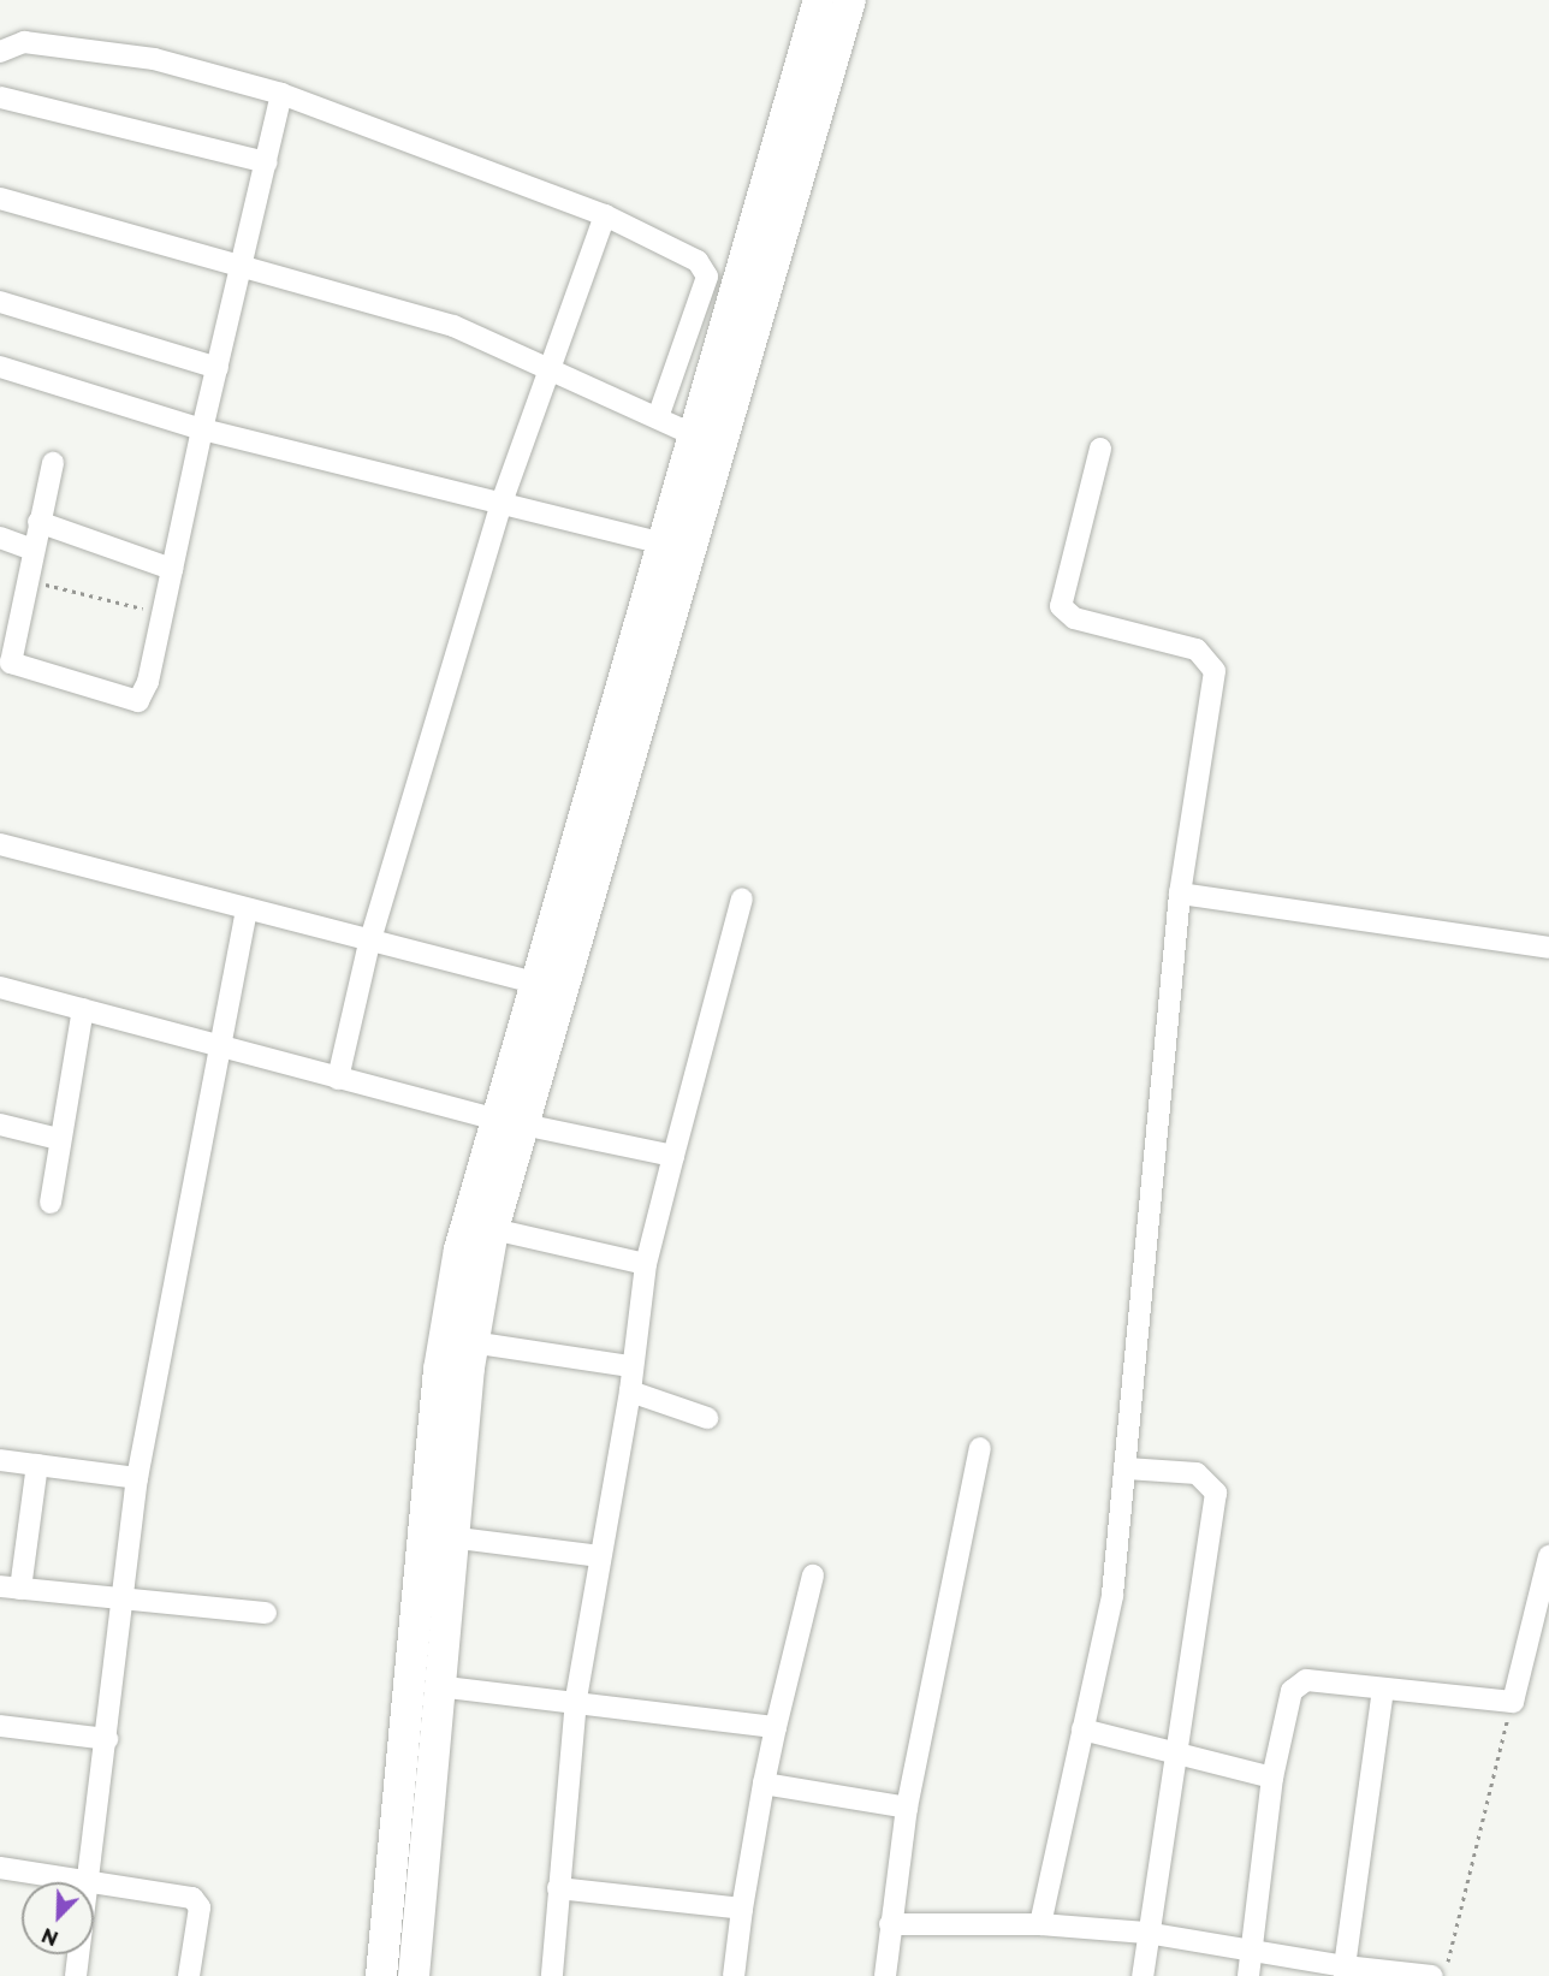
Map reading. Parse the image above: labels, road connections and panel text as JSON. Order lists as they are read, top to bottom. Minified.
{"north":"bottom left"}
